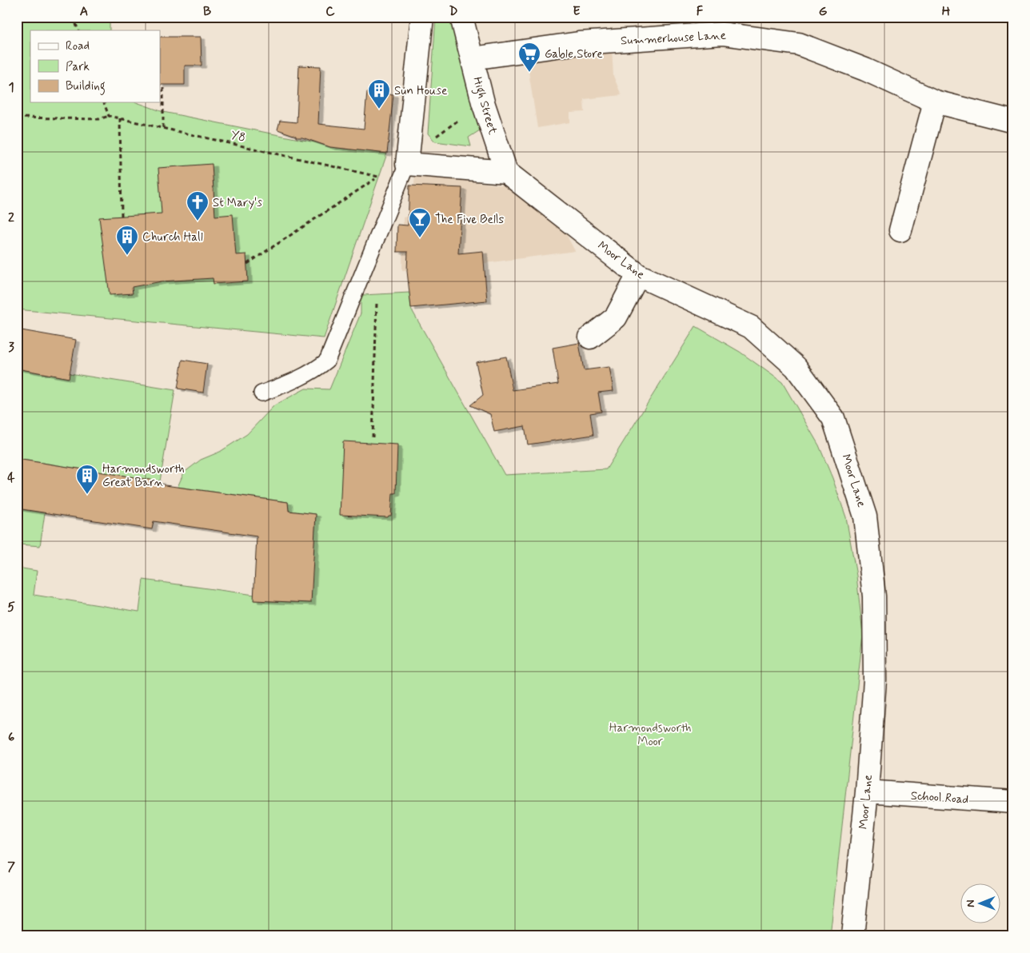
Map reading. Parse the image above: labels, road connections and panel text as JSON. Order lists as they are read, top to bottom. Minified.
{"streets":{"street":["Summerhouse Lane","High Street","Moor Lane","School Road"],"path":["Y8"]},"crossings":[["Summerhouse Lane","High Street"],["High Street","Moor Lane"],["Moor Lane","School Road"]],"parks":["Harmondsworth Moor"],"places":{"supermarket":["Gable Store"],"building":["Sun House","Church Hall","Harmondsworth Great Barn"],"church":["St Mary's"],"bar":["The Five Bells"]},"legend":["Road","Park","Building"],"north":"left","grid":{"columns":["A","B","C","D","E","F","G","H"],"rows":["1","2","3","4","5","6","7"]}}
